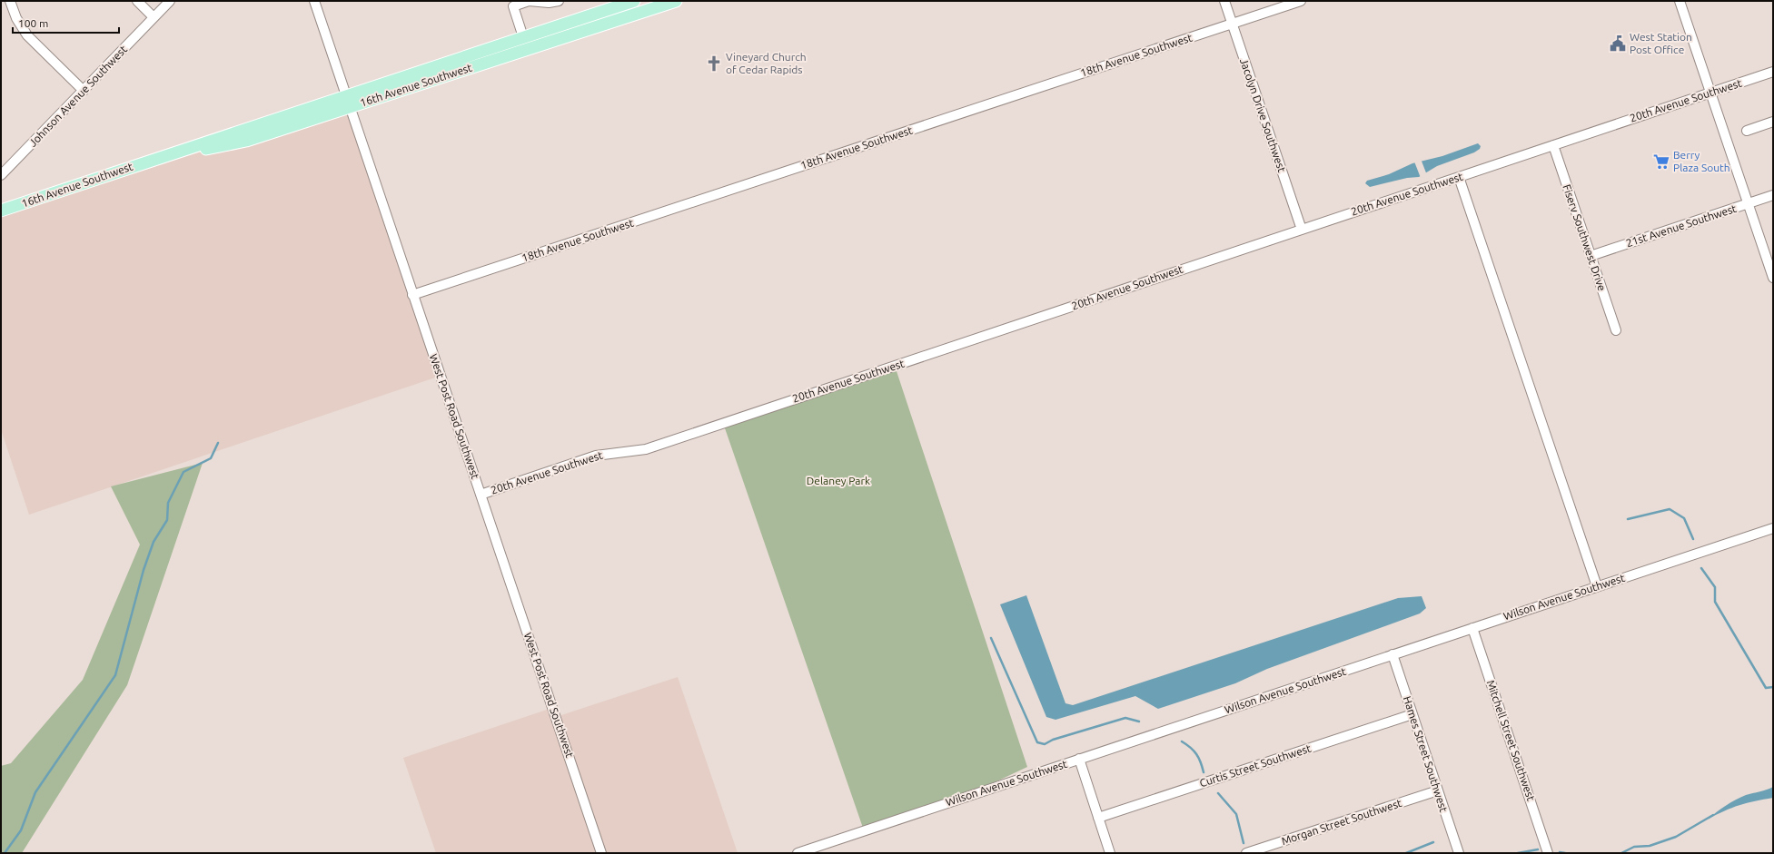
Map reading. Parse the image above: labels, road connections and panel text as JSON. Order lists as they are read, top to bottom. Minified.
{"streets":{"main road":["16th Avenue Southwest"],"street":["18th Avenue Southwest","Johnson Avenue Southwest","20th Avenue Southwest","Jacolyn Drive Southwest","21st Avenue Southwest","Fiserv Southwest Drive","West Post Road Southwest","Wilson Avenue Southwest","Mitchell Street Southwest","Hames Street Southwest","Curtis Street Southwest","Morgan Street Southwest"]},"crossings":[["18th Avenue Southwest","Jacolyn Drive Southwest"],["18th Avenue Southwest","West Post Road Southwest"],["16th Avenue Southwest","West Post Road Southwest"],["20th Avenue Southwest","Jacolyn Drive Southwest"],["20th Avenue Southwest","Fiserv Southwest Drive"],["20th Avenue Southwest","West Post Road Southwest"],["21st Avenue Southwest","Fiserv Southwest Drive"],["Wilson Avenue Southwest","Mitchell Street Southwest"],["Wilson Avenue Southwest","Hames Street Southwest"],["Hames Street Southwest","Curtis Street Southwest"],["Hames Street Southwest","Morgan Street Southwest"]],"parks":["Delaney Park"],"places":{"public building":["West Station Post Office"],"church":["Vineyard Church of Cedar Rapids"],"supermarket":["Berry Plaza South"]},"scale_bar":"100 m"}
